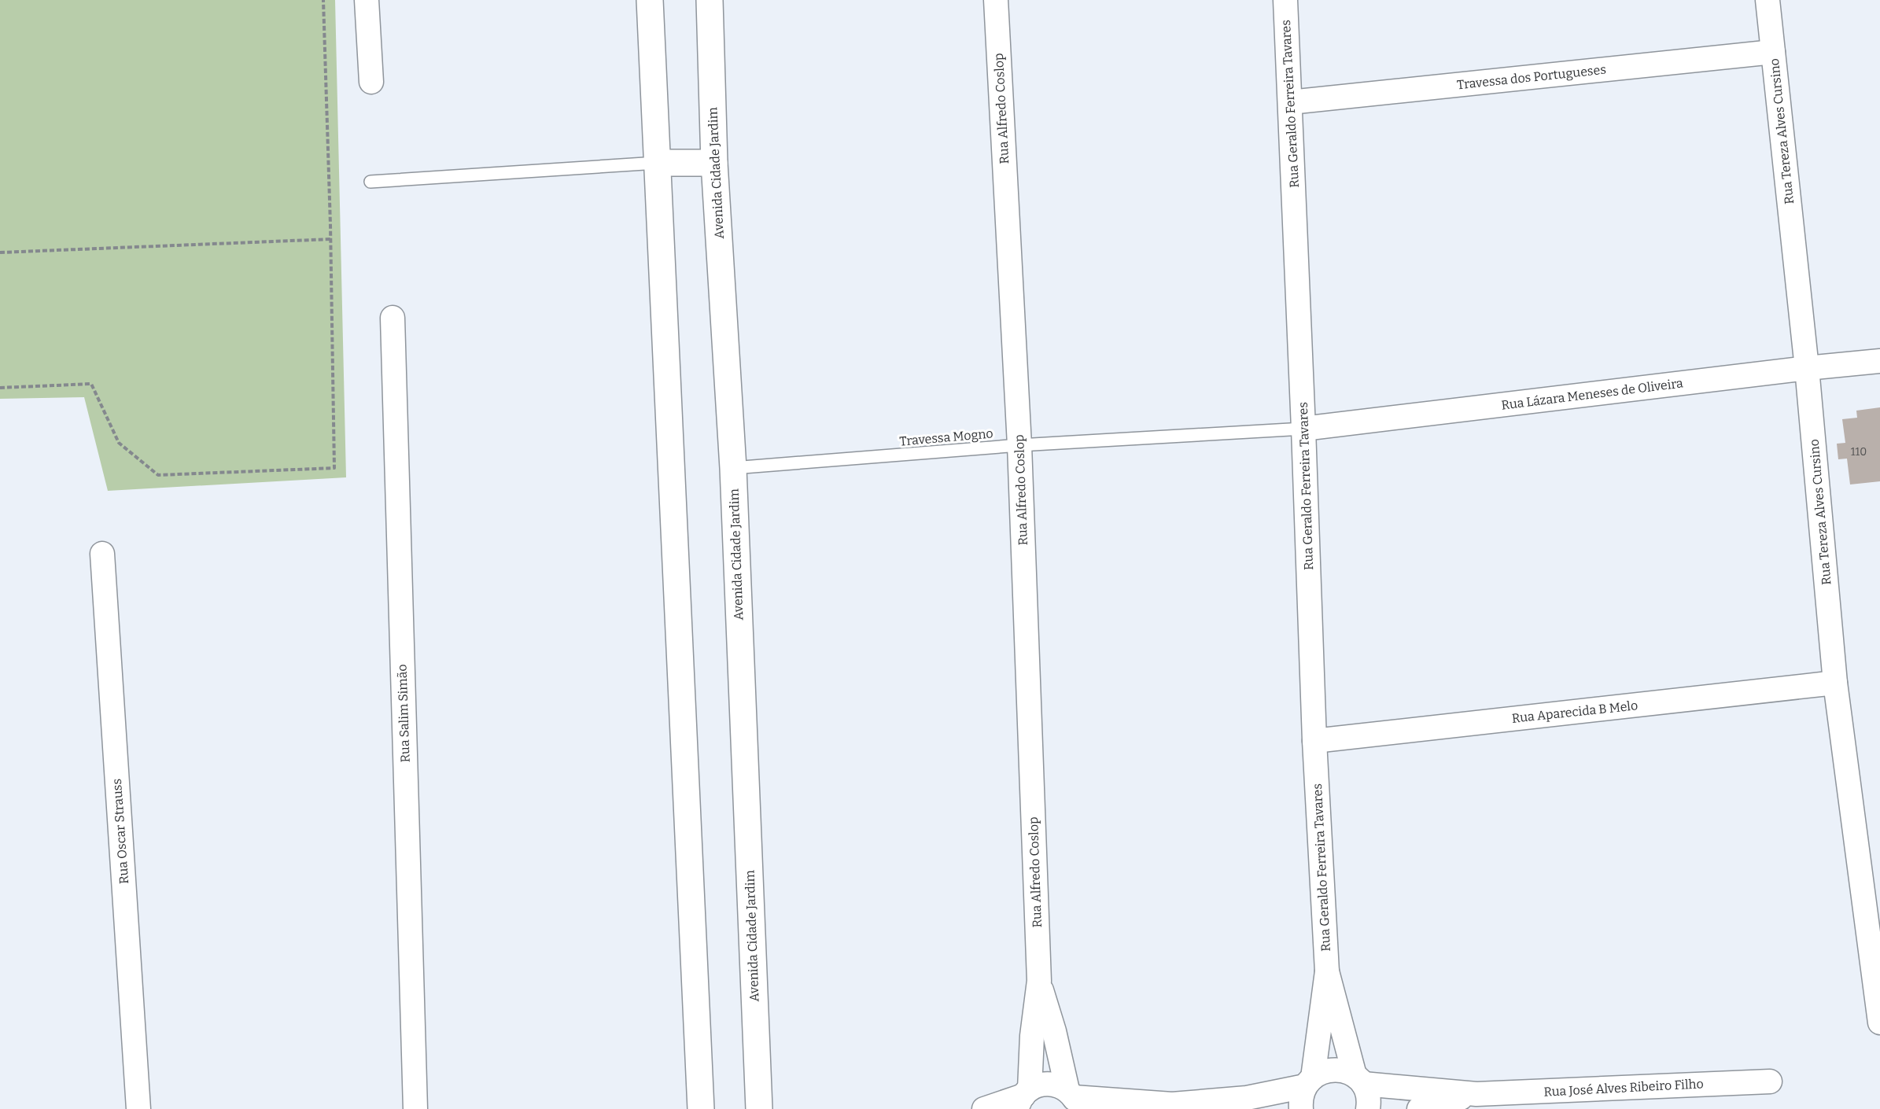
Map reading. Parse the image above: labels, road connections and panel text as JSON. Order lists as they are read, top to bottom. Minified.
{"streets":{"main road":["Avenida Cidade Jardim"],"street":["Travessa dos Portugueses","Rua Geraldo Ferreira Tavares","Rua Alfredo Coslop","Rua Tereza Alves Cursino","Rua Lázara Meneses de Oliveira","Rua Aparecida B Melo","Rua Salim Simão","Rua Oscar Strauss","Rua José Alves Ribeiro Filho"],"lane":["Travessa Mogno"]},"crossings":[["Travessa dos Portugueses","Rua Geraldo Ferreira Tavares"],["Travessa dos Portugueses","Rua Tereza Alves Cursino"],["Rua Geraldo Ferreira Tavares","Rua Lázara Meneses de Oliveira"],["Rua Geraldo Ferreira Tavares","Travessa Mogno"],["Rua Geraldo Ferreira Tavares","Rua Aparecida B Melo"],["Rua Alfredo Coslop","Travessa Mogno"],["Rua Tereza Alves Cursino","Rua Lázara Meneses de Oliveira"],["Rua Tereza Alves Cursino","Rua Aparecida B Melo"],["Avenida Cidade Jardim","Travessa Mogno"],["Rua Lázara Meneses de Oliveira","Travessa Mogno"]],"house_numbers":["110"]}
